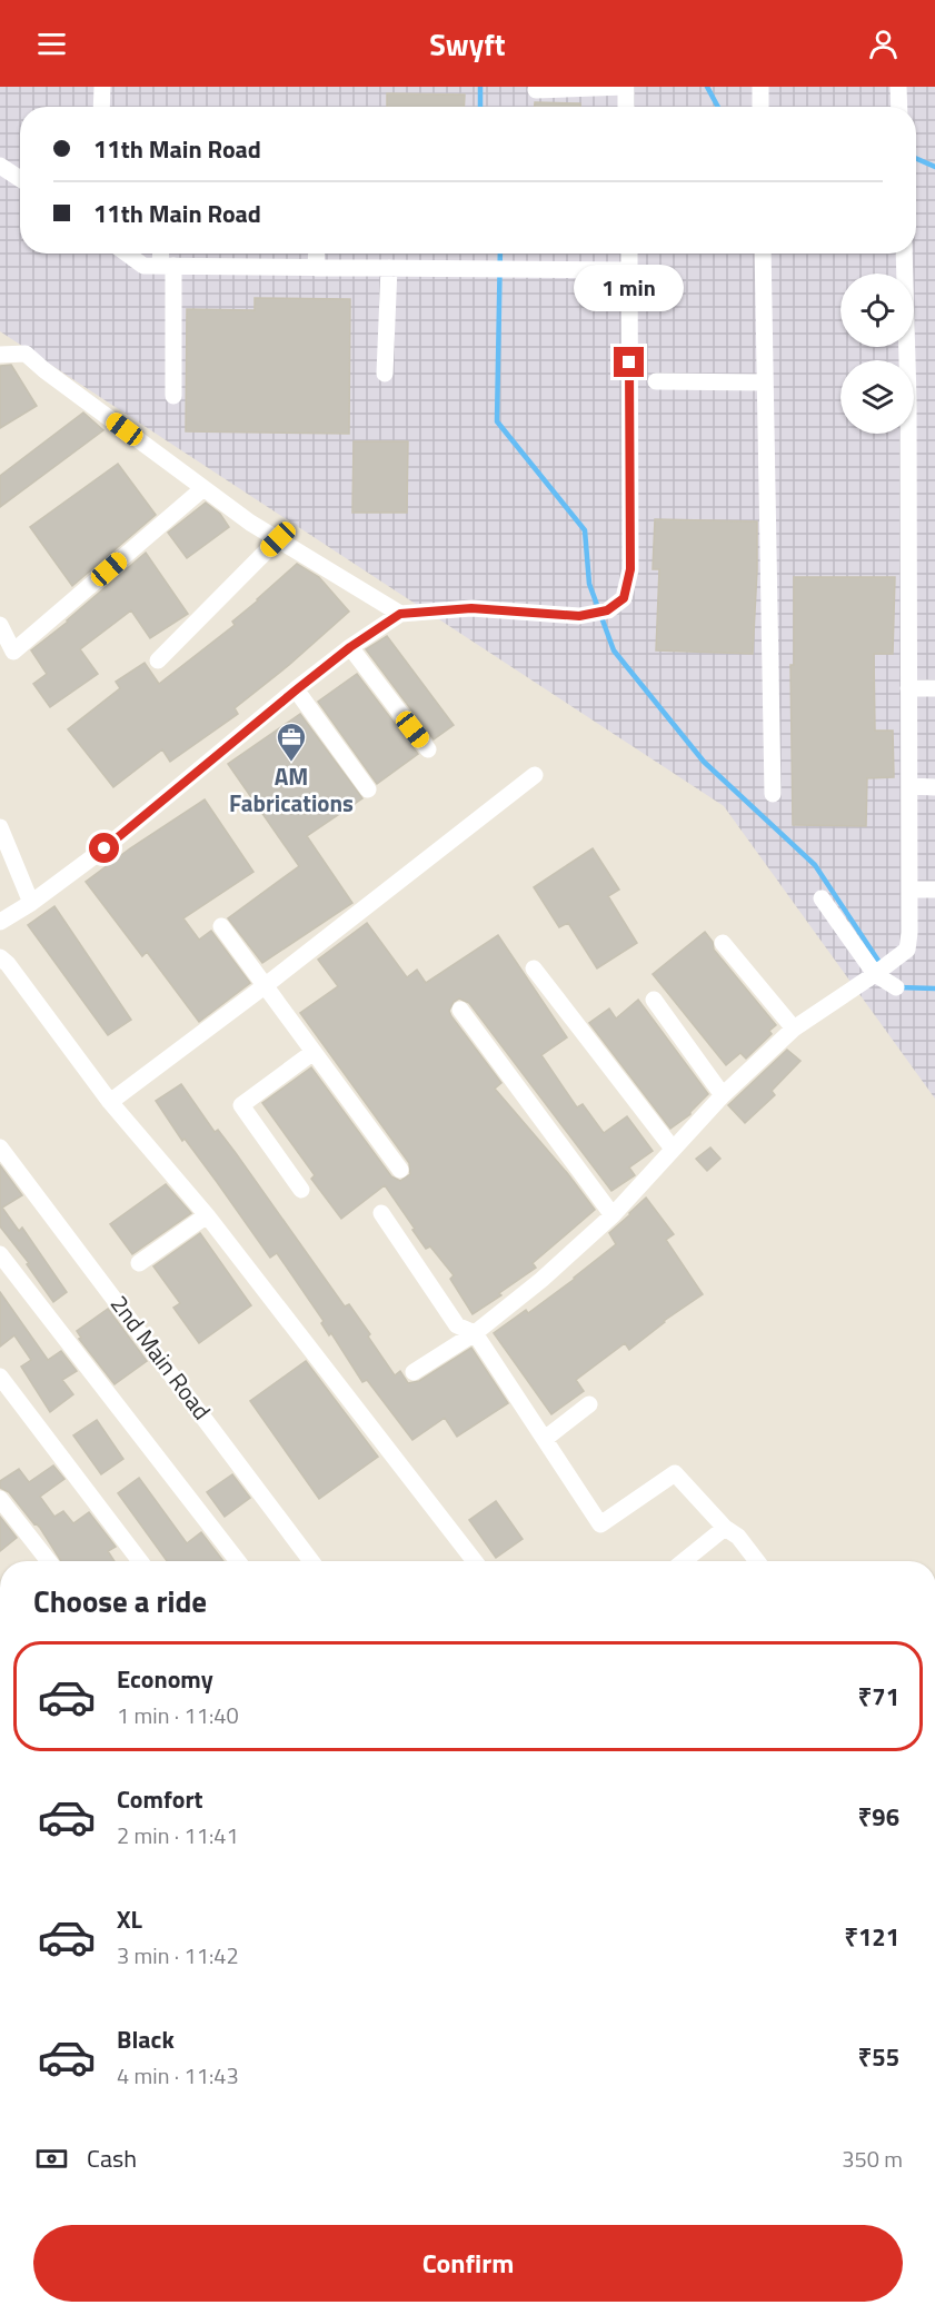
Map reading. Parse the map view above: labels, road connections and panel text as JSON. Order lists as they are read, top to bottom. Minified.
{"streets":{"street":["2nd Main Road"]},"places":{"office":["AM Fabrications"]},"page":{"header":"Swyft","banner":["11th Main Road","11th Main Road"],"bubble":"1 min","heading":"Choose a ride","list":[{"name":"Economy","note":"1 min · 11:40","value":"₹71"},{"name":"Comfort","note":"2 min · 11:41","value":"₹96"},{"name":"XL","note":"3 min · 11:42","value":"₹121"},{"name":"Black","note":"4 min · 11:43","value":"₹55"}],"pay":["Cash","350 m"],"buttons":"Confirm"}}
